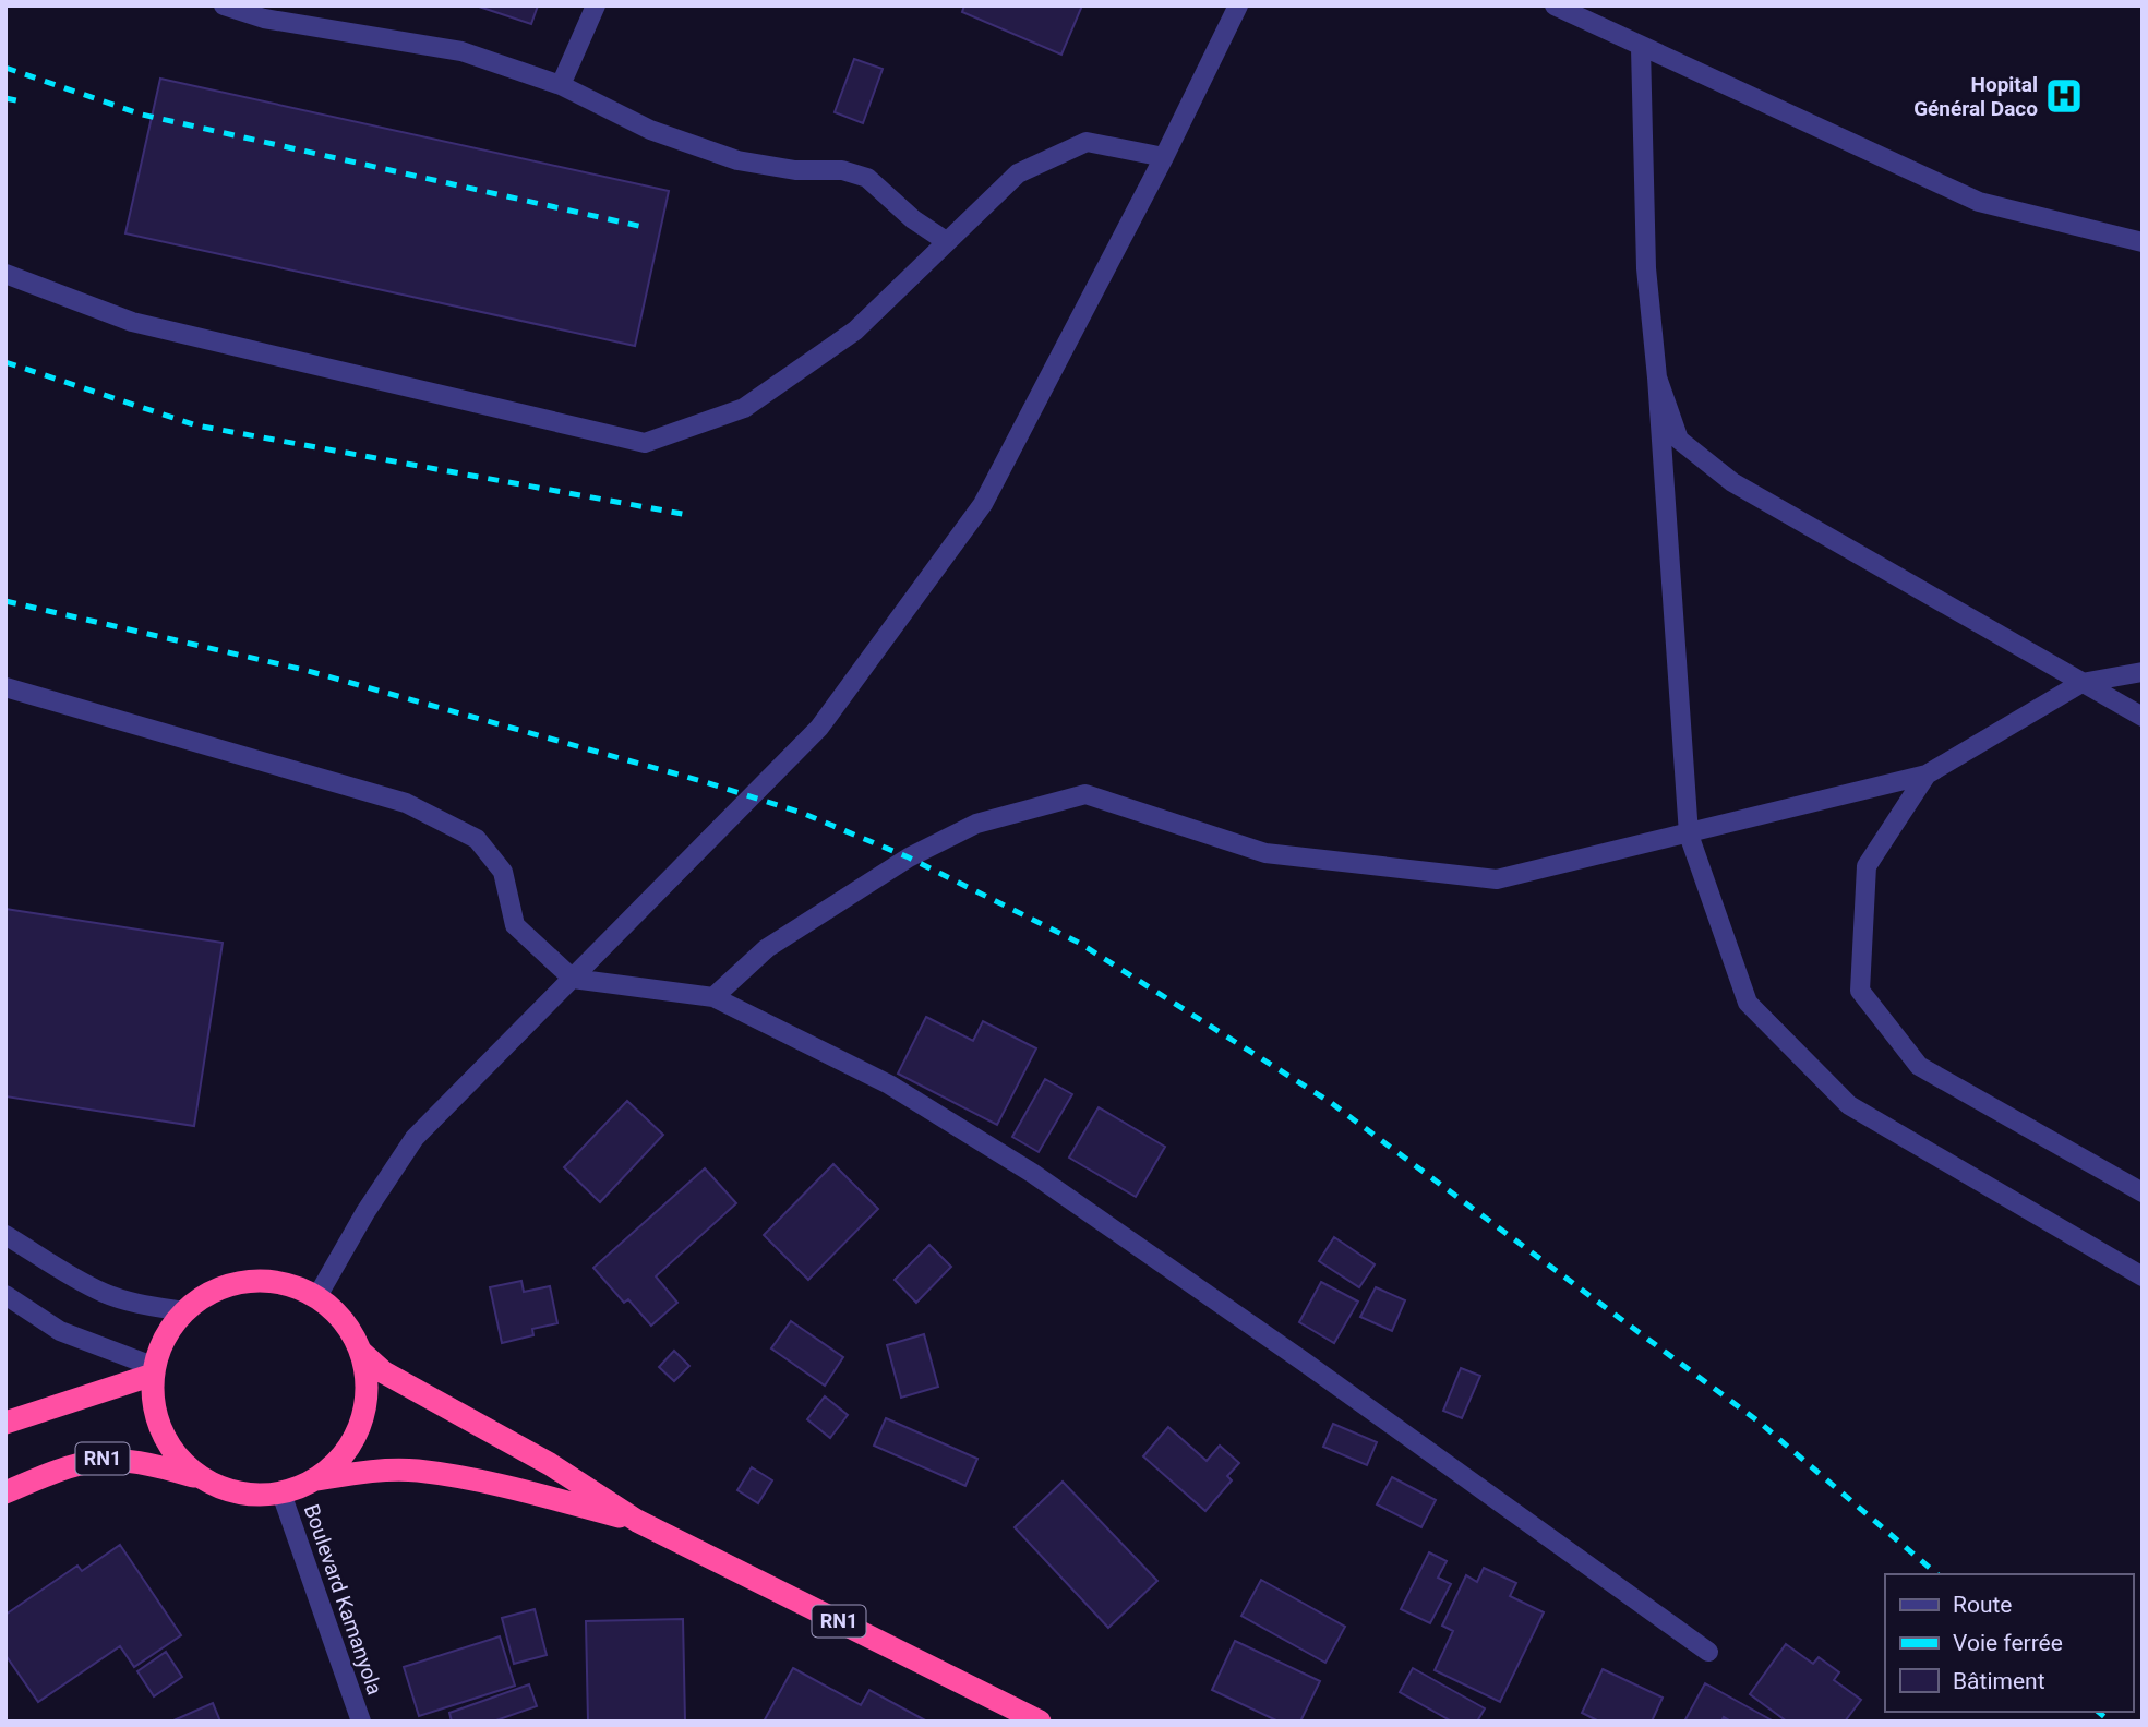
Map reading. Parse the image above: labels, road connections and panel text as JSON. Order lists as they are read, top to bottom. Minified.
{"streets":{"highway":["RN1"],"street":["Boulevard Kamanyola"]},"crossings":[["RN1","Boulevard Kamanyola"]],"places":{"hospital":["Hopital Général Daco"]},"legend":["Route","Voie ferrée","Bâtiment"]}
